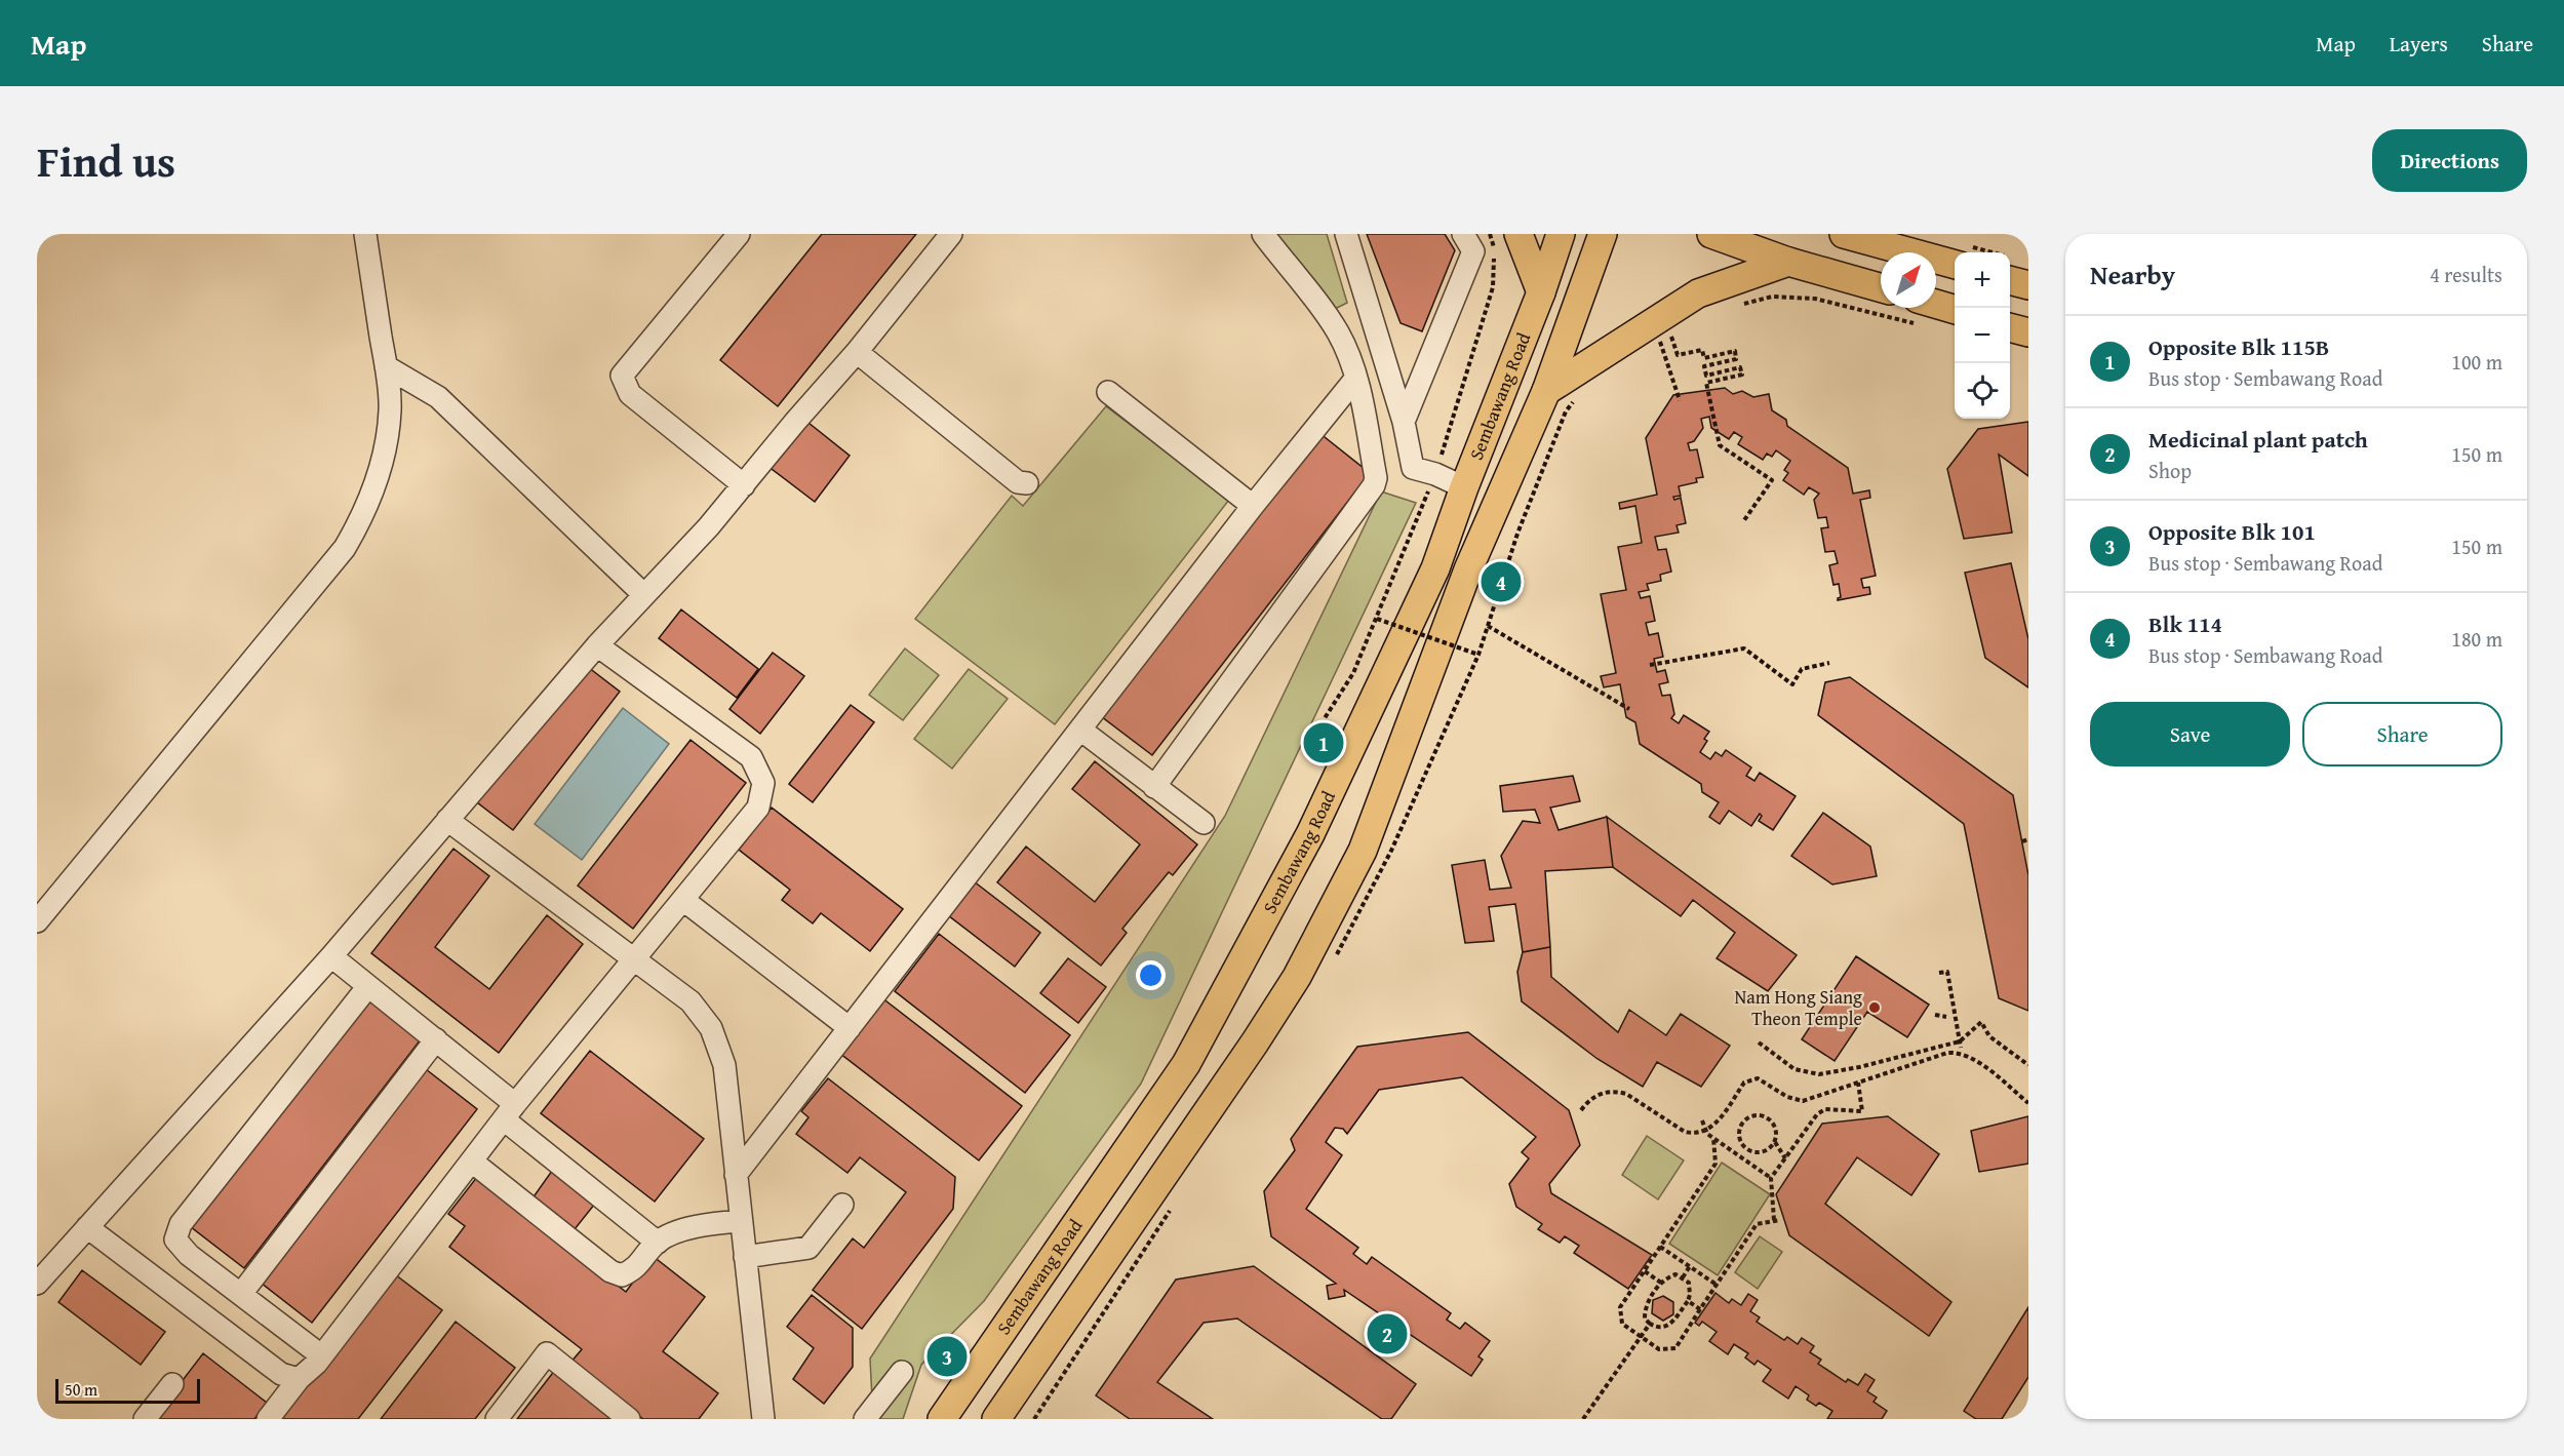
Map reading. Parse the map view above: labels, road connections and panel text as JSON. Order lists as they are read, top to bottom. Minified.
{"streets":{"main road":["Sembawang Road"]},"places":["Nam Hong Siang Theon Temple"],"scale_bar":"50 m","north":"top right","page":{"header":"Map","nav":["Map","Layers","Share"],"title":"Find us","buttons":["Directions",["Save","Share"]],"heading":["Nearby","4 results"],"map_buttons":["+","−"],"list":[{"mark":"1","name":"Opposite Blk 115B","note":"Bus stop · Sembawang Road","value":"100 m"},{"mark":"2","name":"Medicinal plant patch","note":"Shop","value":"150 m"},{"mark":"3","name":"Opposite Blk 101","note":"Bus stop · Sembawang Road","value":"150 m"},{"mark":"4","name":"Blk 114","note":"Bus stop · Sembawang Road","value":"180 m"}],"pins":["4","1","2","3"],"scale":"50 m"}}
